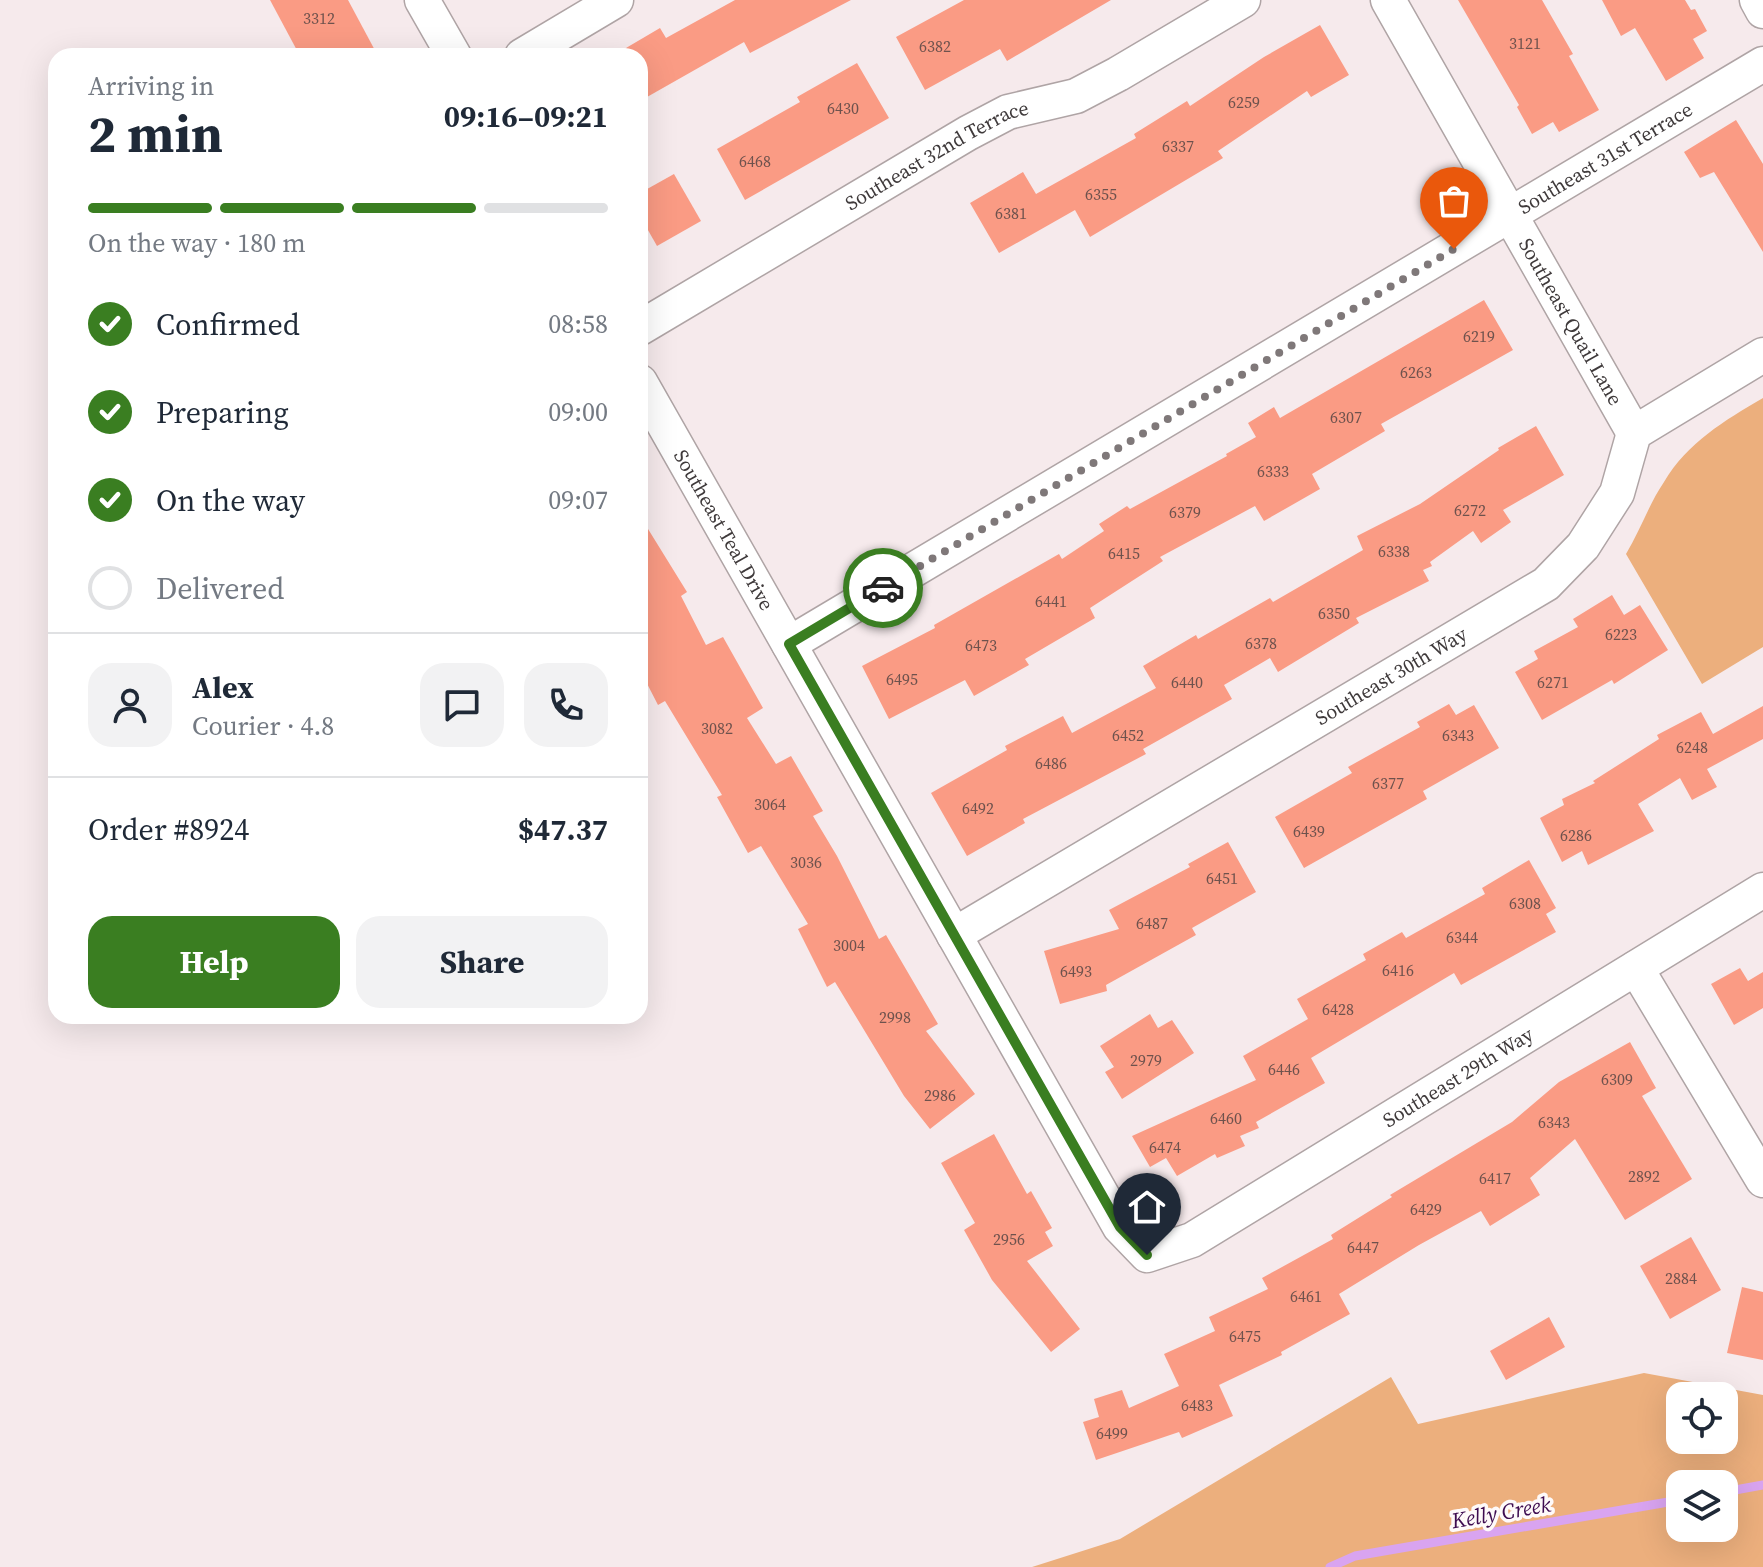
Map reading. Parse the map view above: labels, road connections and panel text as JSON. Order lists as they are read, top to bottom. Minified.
{"streets":{"street":["Southeast 32nd Terrace","Southeast 31st Terrace","Southeast Quail Lane","Southeast Teal Drive","Southeast 30th Way","Southeast 29th Way"]},"crossings":[["Southeast 31st Terrace","Southeast Quail Lane"],["Southeast 31st Terrace","Southeast Teal Drive"],["Southeast Quail Lane","Southeast 30th Way"],["Southeast Teal Drive","Southeast 30th Way"],["Southeast Teal Drive","Southeast 29th Way"]],"water":["Kelly Creek"],"house_numbers":["3312","3121","6382","6259","6430","6337","6468","6355","6381","6219","6263","6307","6333","6272","6379","6338","6415","6441","6350","6223","6378","6473","6495","6440","6271","3082","6452","6343","6248","6486","6377","3064","6492","6439","6286","3036","6451","6308","6487","6344","3004","6416","6493","6428","2998","2979","6446","6309","2986","6460","6343","6474","2892","6417","6429","2956","6447","2884","6461","6475","6483","6499"],"page":{"heading":["2 min","Arriving in","09:16–09:21"],"panel":["Alex","Courier · 4.8","Order #8924","$47.37"],"bar":"On the way · 180 m","list":[["Confirmed","08:58"],["Preparing","09:00"],["On the way","09:07"],"Delivered"],"buttons":["Help","Share"]}}
